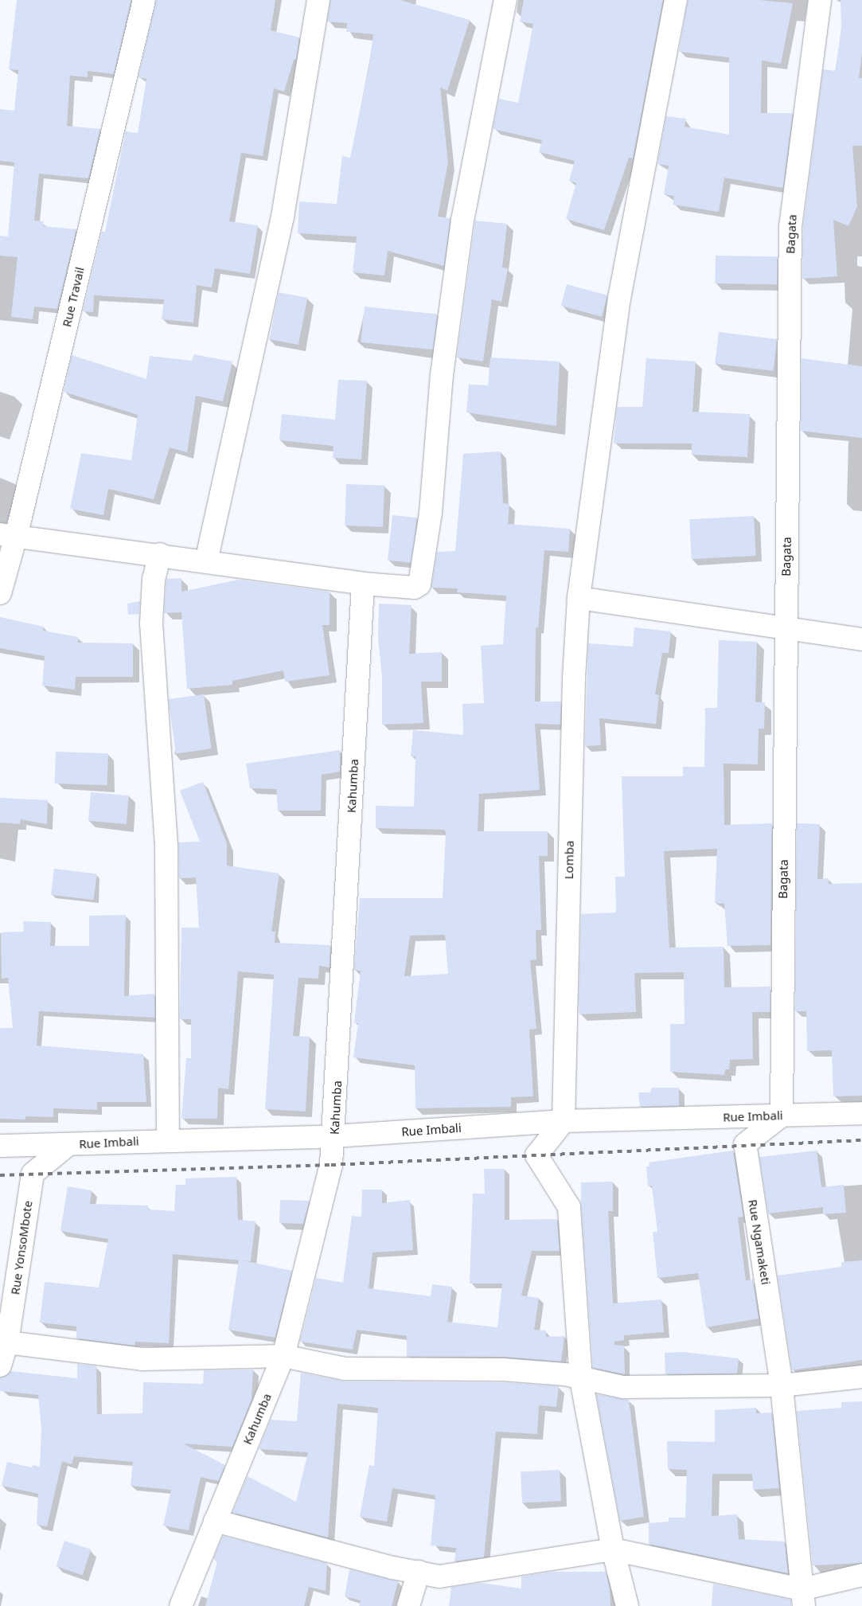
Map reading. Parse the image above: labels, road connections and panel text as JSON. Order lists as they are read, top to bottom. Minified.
{"streets":{"street":["Bagata","Rue Travail","Kahumba","Lomba","Rue Imbali","Rue Ngamaketi","Rue YonsoMbote"]},"crossings":[["Bagata","Rue Imbali"],["Bagata","Rue Ngamaketi"],["Kahumba","Rue Imbali"],["Lomba","Rue Imbali"],["Rue Imbali","Rue Ngamaketi"],["Rue Imbali","Rue YonsoMbote"]]}
